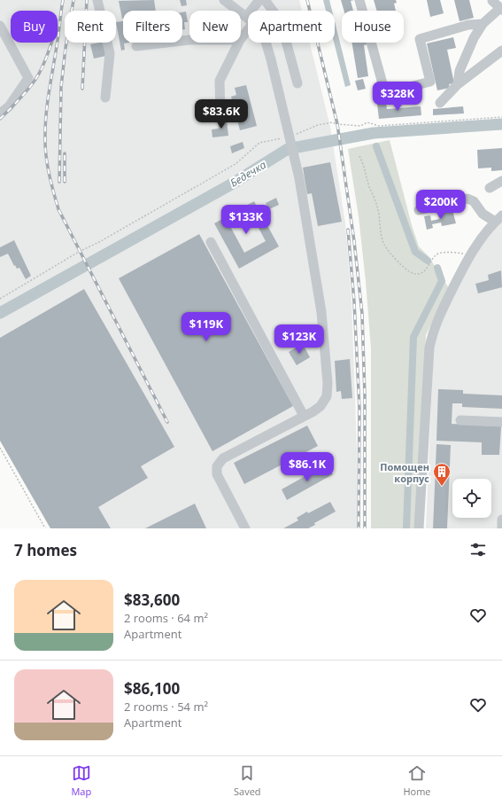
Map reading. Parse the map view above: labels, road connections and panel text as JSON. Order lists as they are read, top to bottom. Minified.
{"water":["Бедечка"],"places":{"building":["Помощен корпус"]},"page":{"chip":["Buy","Rent","Filters","New","Apartment","House"],"price":["$328K","$83.6K","$200K","$133K","$119K","$123K","$86.1K"],"heading":"7 homes","list":[{"name":"$83,600","note":"2 rooms · 64 m² · Apartment"},{"name":"$86,100","note":"2 rooms · 54 m² · Apartment"}],"tabs":["Map","Saved","Home"]}}
